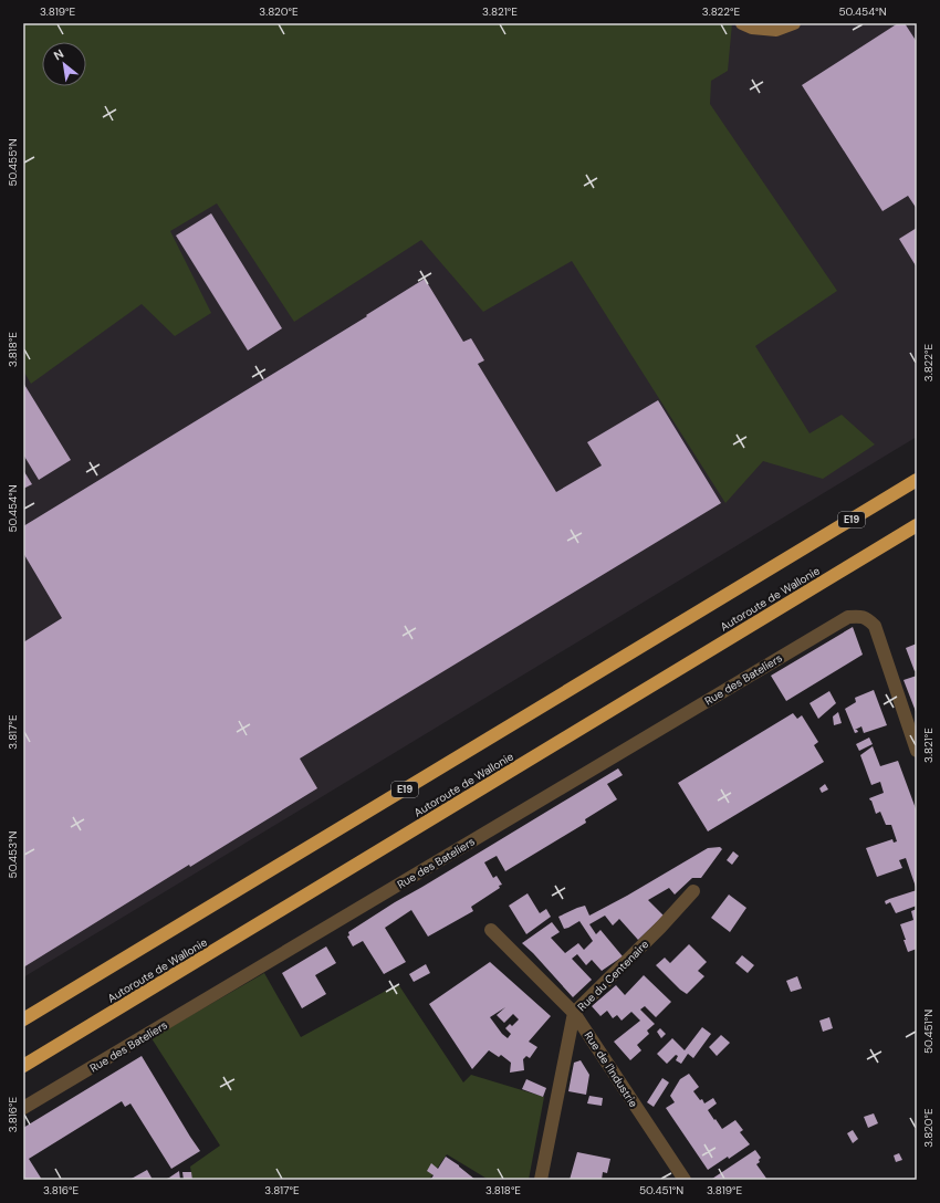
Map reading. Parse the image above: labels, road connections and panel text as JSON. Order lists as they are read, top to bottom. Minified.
{"streets":{"highway":["E19","Autoroute de Wallonie"],"street":["Rue des Bateliers","Rue du Centenaire","Rue de l'Industrie"]},"crossings":[["Rue du Centenaire","Rue de l'Industrie"]],"north":"top left","coordinates":["3.819°E","3.820°E","3.821°E","3.822°E","50.454°N","50.455°N","3.818°E","3.817°E","50.453°N","50.451°N","3.816°E"]}
